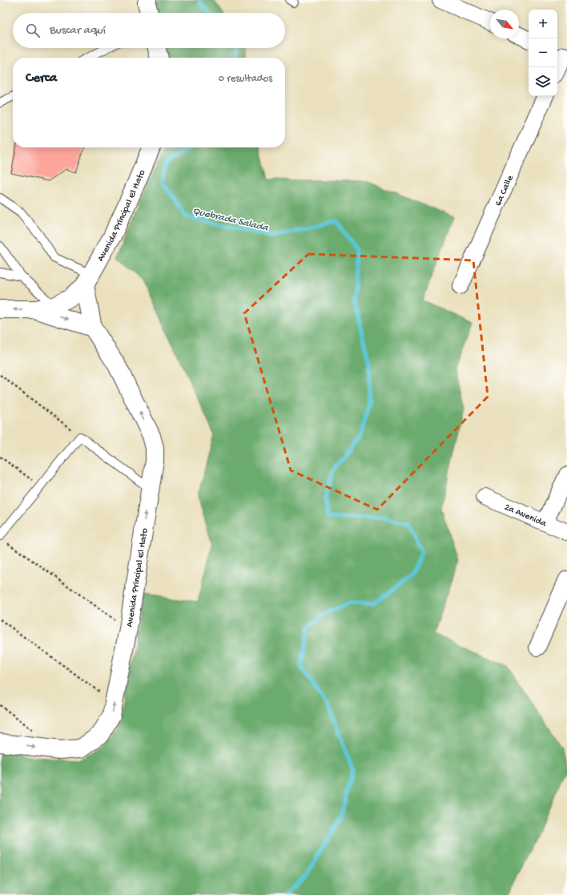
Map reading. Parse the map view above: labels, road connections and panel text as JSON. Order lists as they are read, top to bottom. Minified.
{"streets":{"street":["6a Calle","Avenida Principal El Hato","2a Avenida"]},"water":["Quebrada Salada"],"north":"bottom right","page":{"map_buttons":["+","−"],"search":"Buscar aquí","heading":["Cerca","0 resultados"]}}
